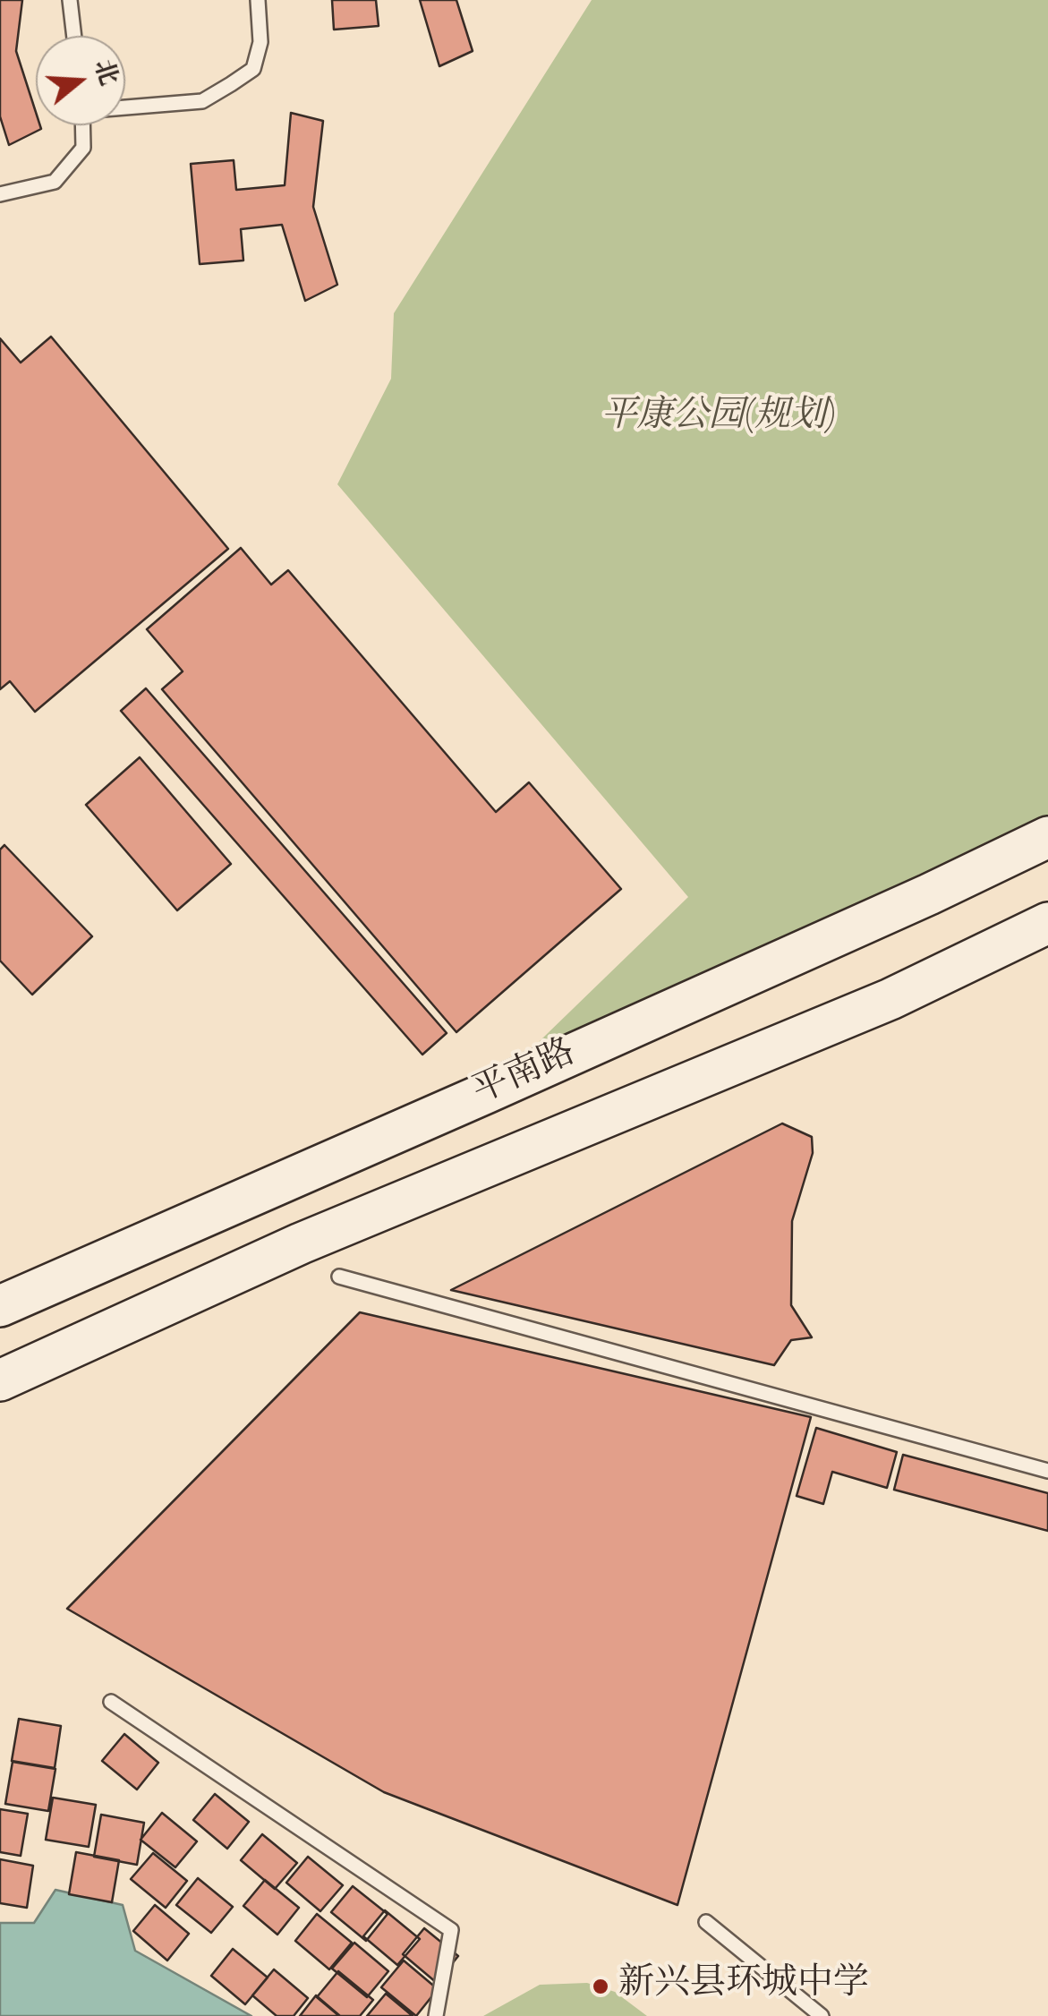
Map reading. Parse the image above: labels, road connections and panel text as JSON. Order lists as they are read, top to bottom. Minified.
{"streets":{"main road":["平南路"]},"parks":["平康公园(规划)"],"places":["新兴县环城中学"],"north":"right"}
